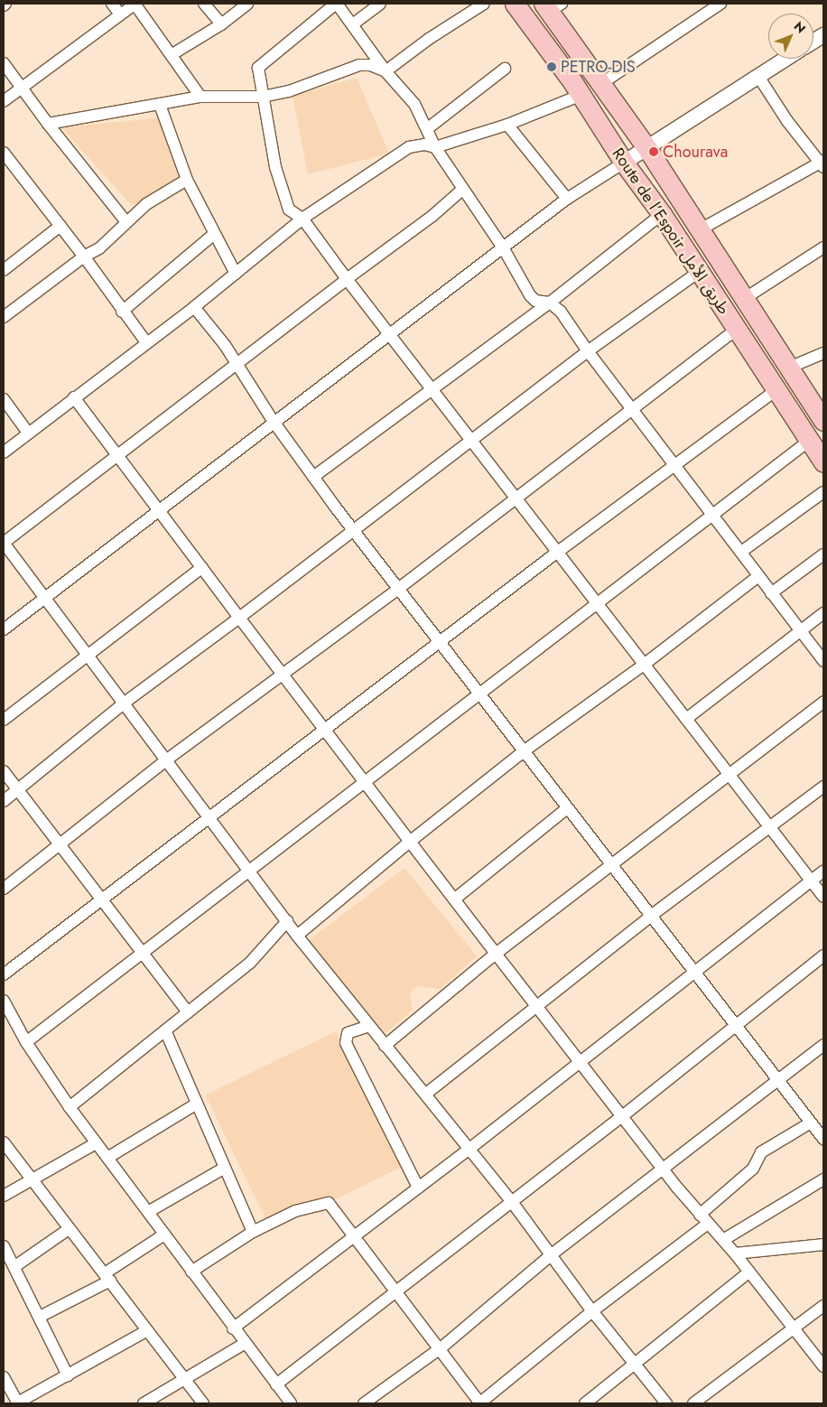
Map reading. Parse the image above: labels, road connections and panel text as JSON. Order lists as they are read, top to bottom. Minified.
{"streets":{"highway":["Route de l’Espoir طريق الأمل"]},"places":["PETRO-DIS","Chourava"],"north":"top right"}
